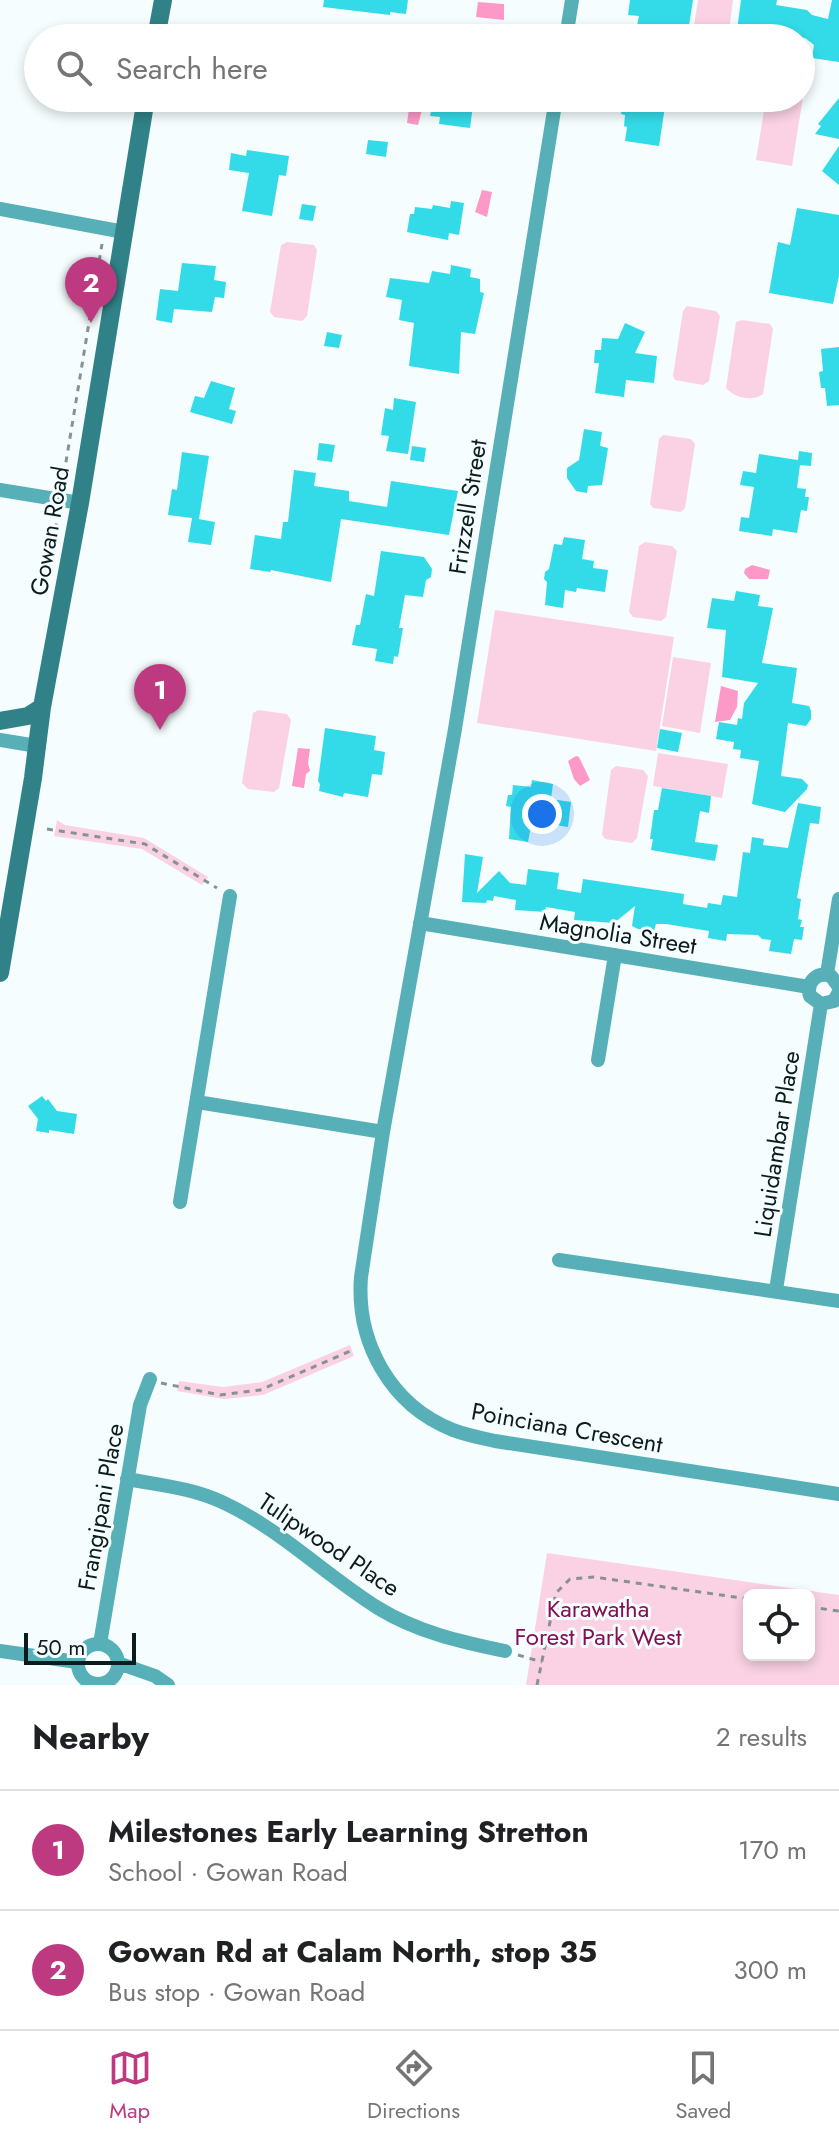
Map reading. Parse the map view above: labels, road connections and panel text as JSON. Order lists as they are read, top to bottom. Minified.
{"streets":{"main road":["Gowan Road"],"street":["Frizzell Street","Magnolia Street","Liquidambar Place","Poinciana Crescent","Frangipani Place","Tulipwood Place"]},"crossings":[["Frizzell Street","Magnolia Street"],["Frizzell Street","Poinciana Crescent"],["Magnolia Street","Liquidambar Place"],["Magnolia Street","Poinciana Crescent"],["Frangipani Place","Tulipwood Place"]],"parks":["Karawatha Forest Park West"],"scale_bar":"50 m","page":{"search":"Search here","pins":["2","1"],"scale":"50 m","heading":["Nearby","2 results"],"list":[{"mark":"1","name":"Milestones Early Learning Stretton","note":"School · Gowan Road","value":"170 m"},{"mark":"2","name":"Gowan Rd at Calam North, stop 35","note":"Bus stop · Gowan Road","value":"300 m"}],"nav":["Map","Directions","Saved"]}}
